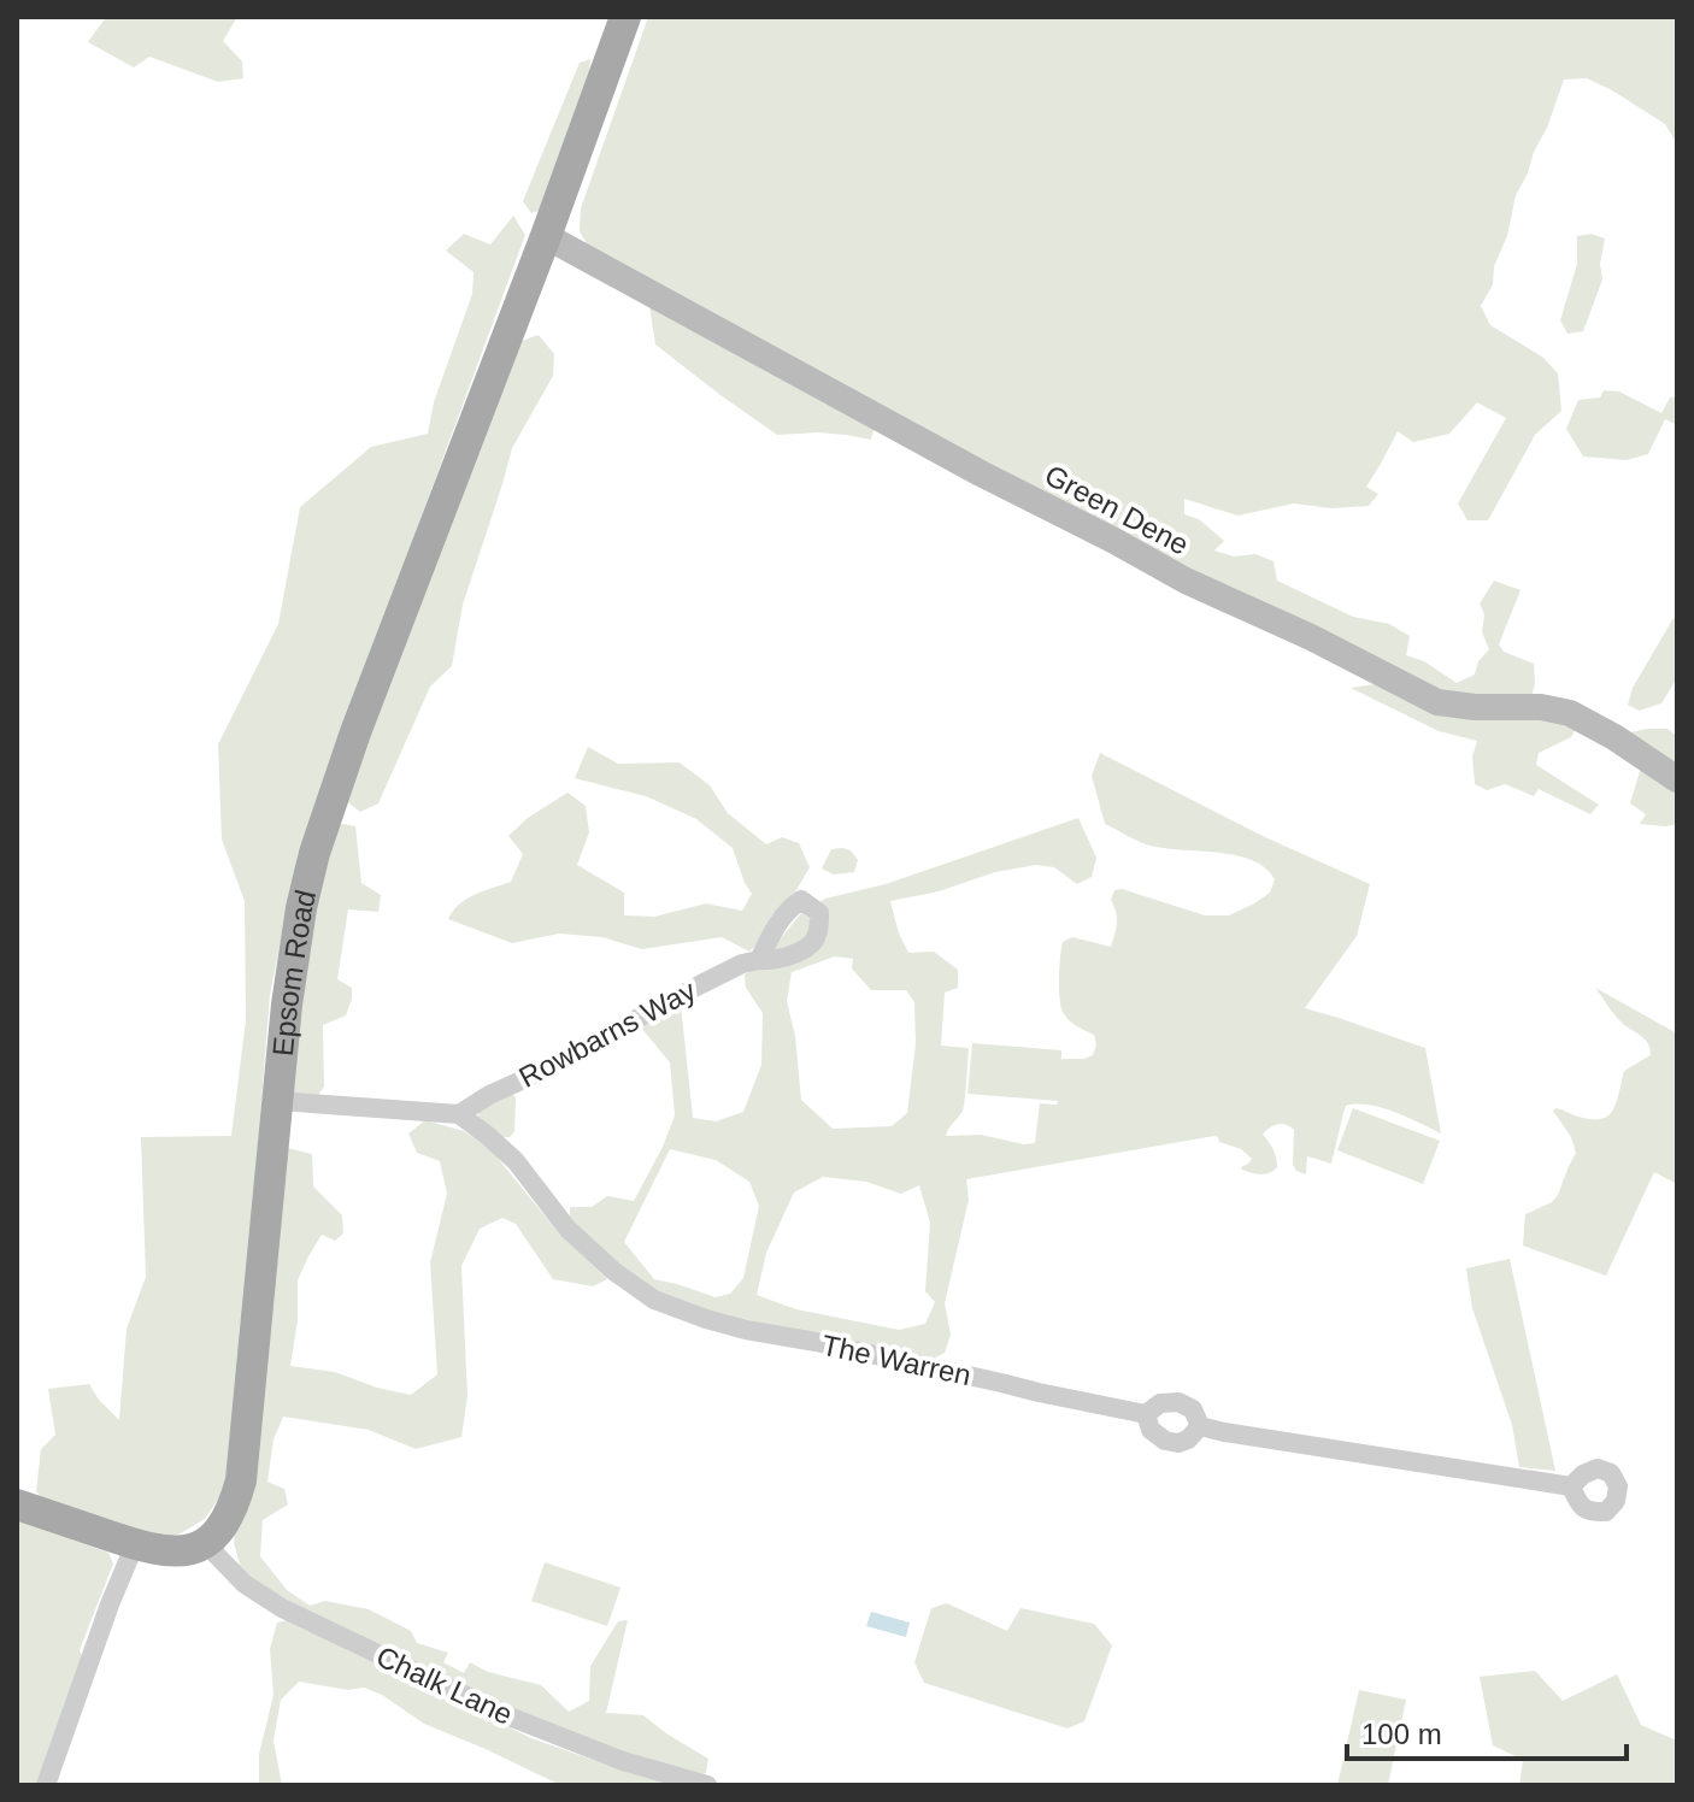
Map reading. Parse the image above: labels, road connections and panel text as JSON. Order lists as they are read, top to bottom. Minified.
{"streets":{"main road":["Epsom Road"],"street":["Green Dene","Rowbarns Way","The Warren","Chalk Lane"]},"crossings":[["Green Dene","Epsom Road"],["Epsom Road","Chalk Lane"],["Rowbarns Way","The Warren"]],"scale_bar":"100 m"}
